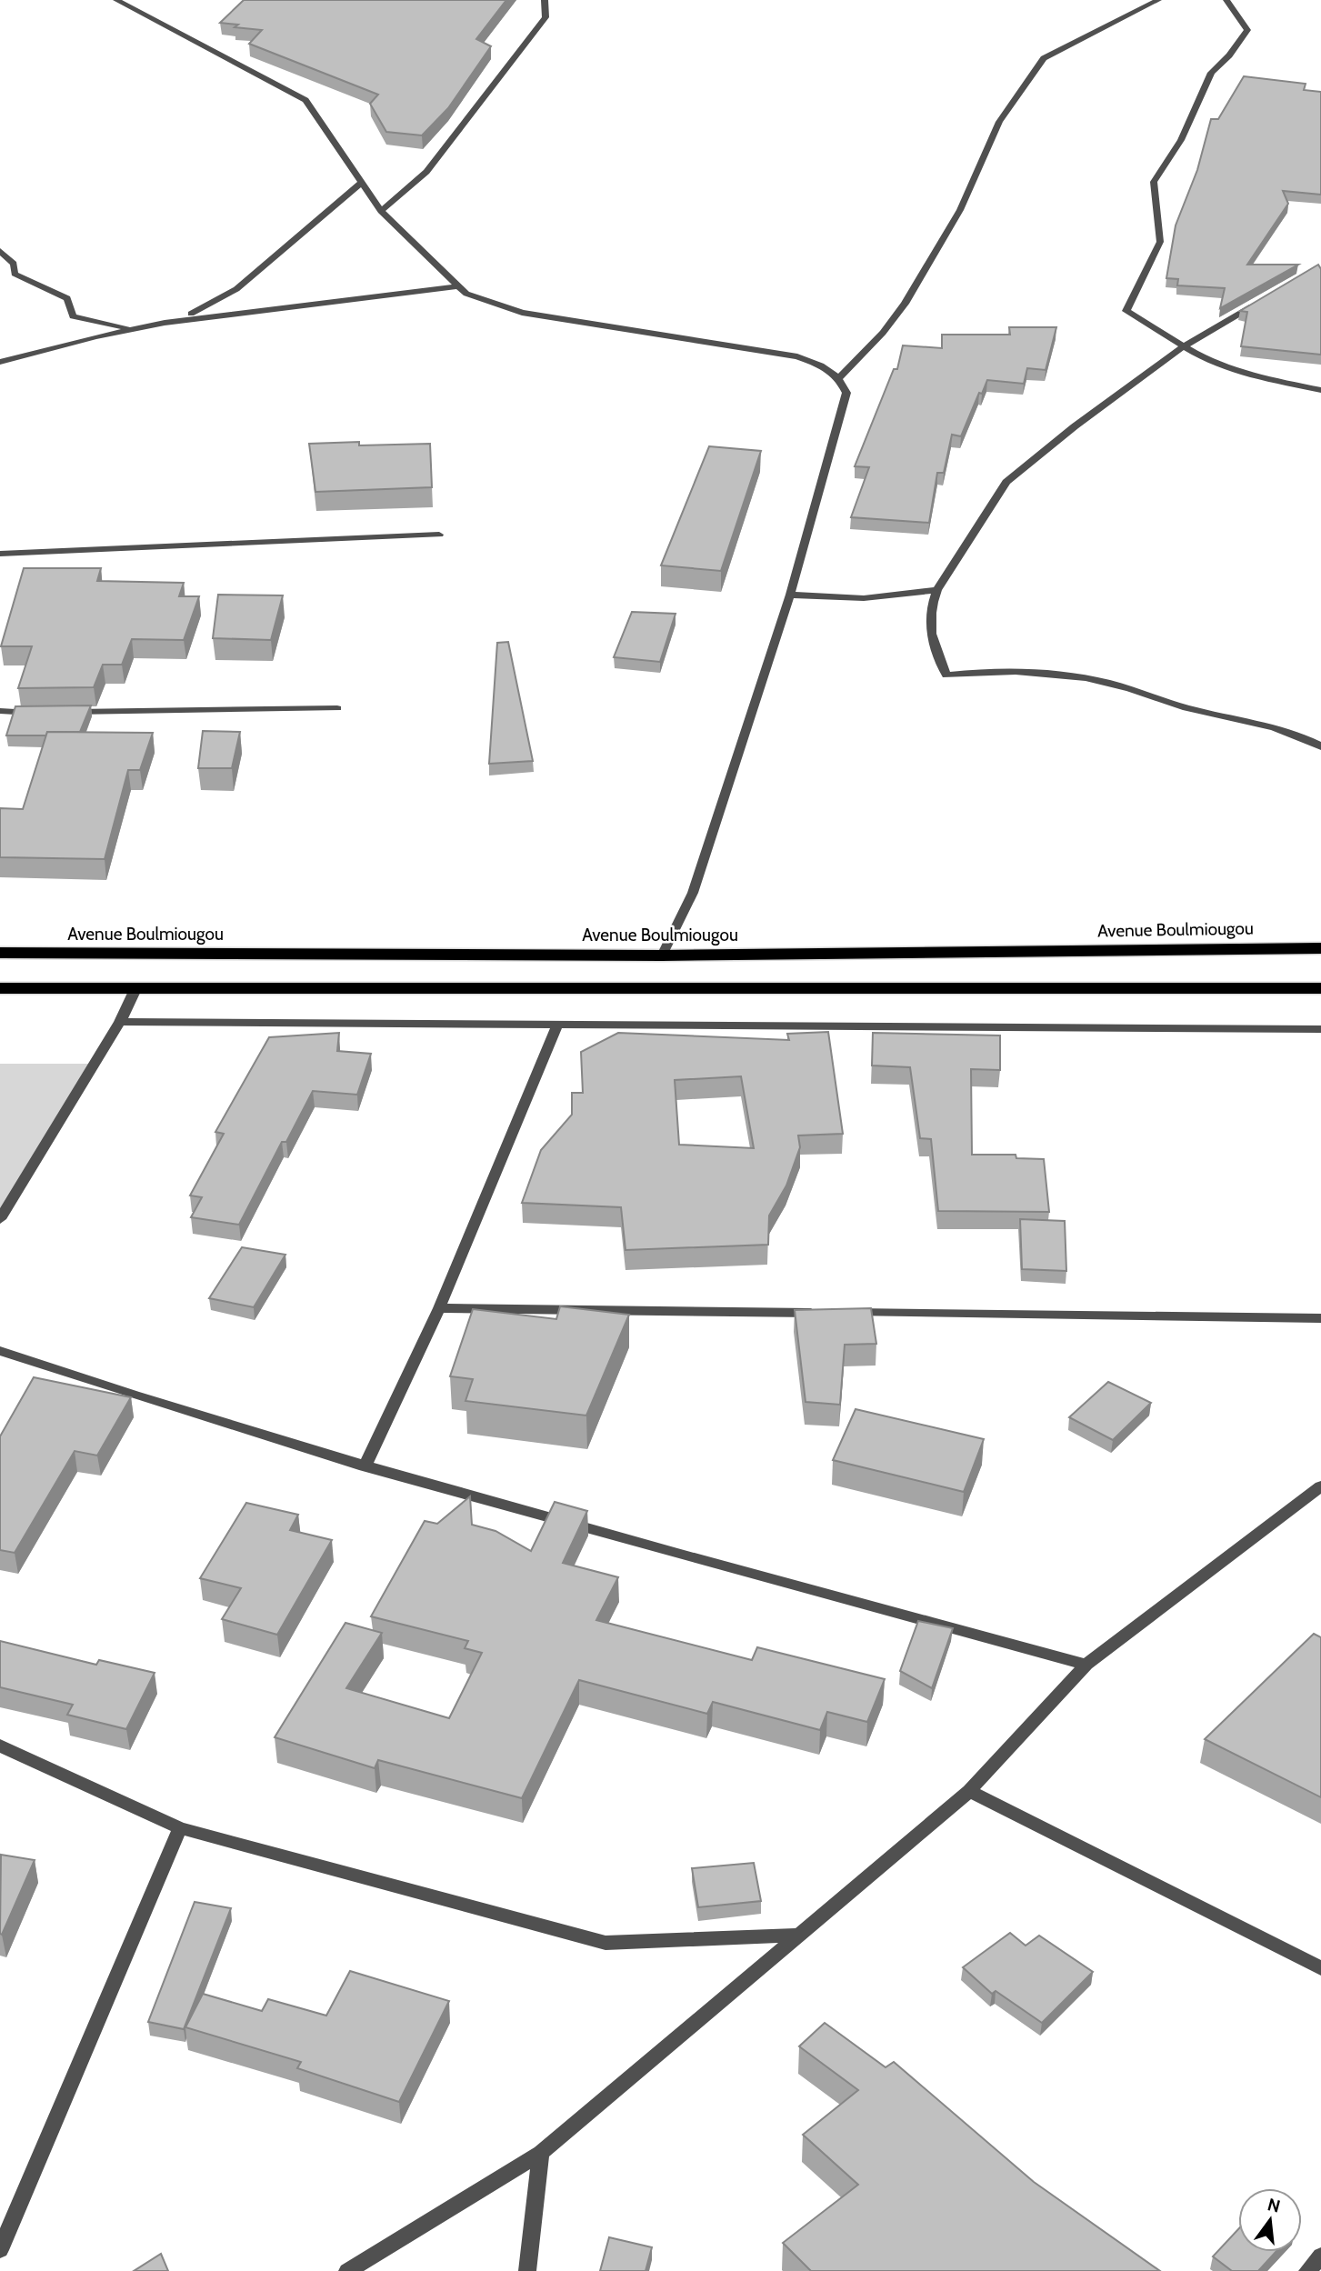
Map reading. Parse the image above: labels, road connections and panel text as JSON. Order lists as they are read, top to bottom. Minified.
{"streets":{"highway":["Avenue Boulmiougou"]},"north":"top"}
